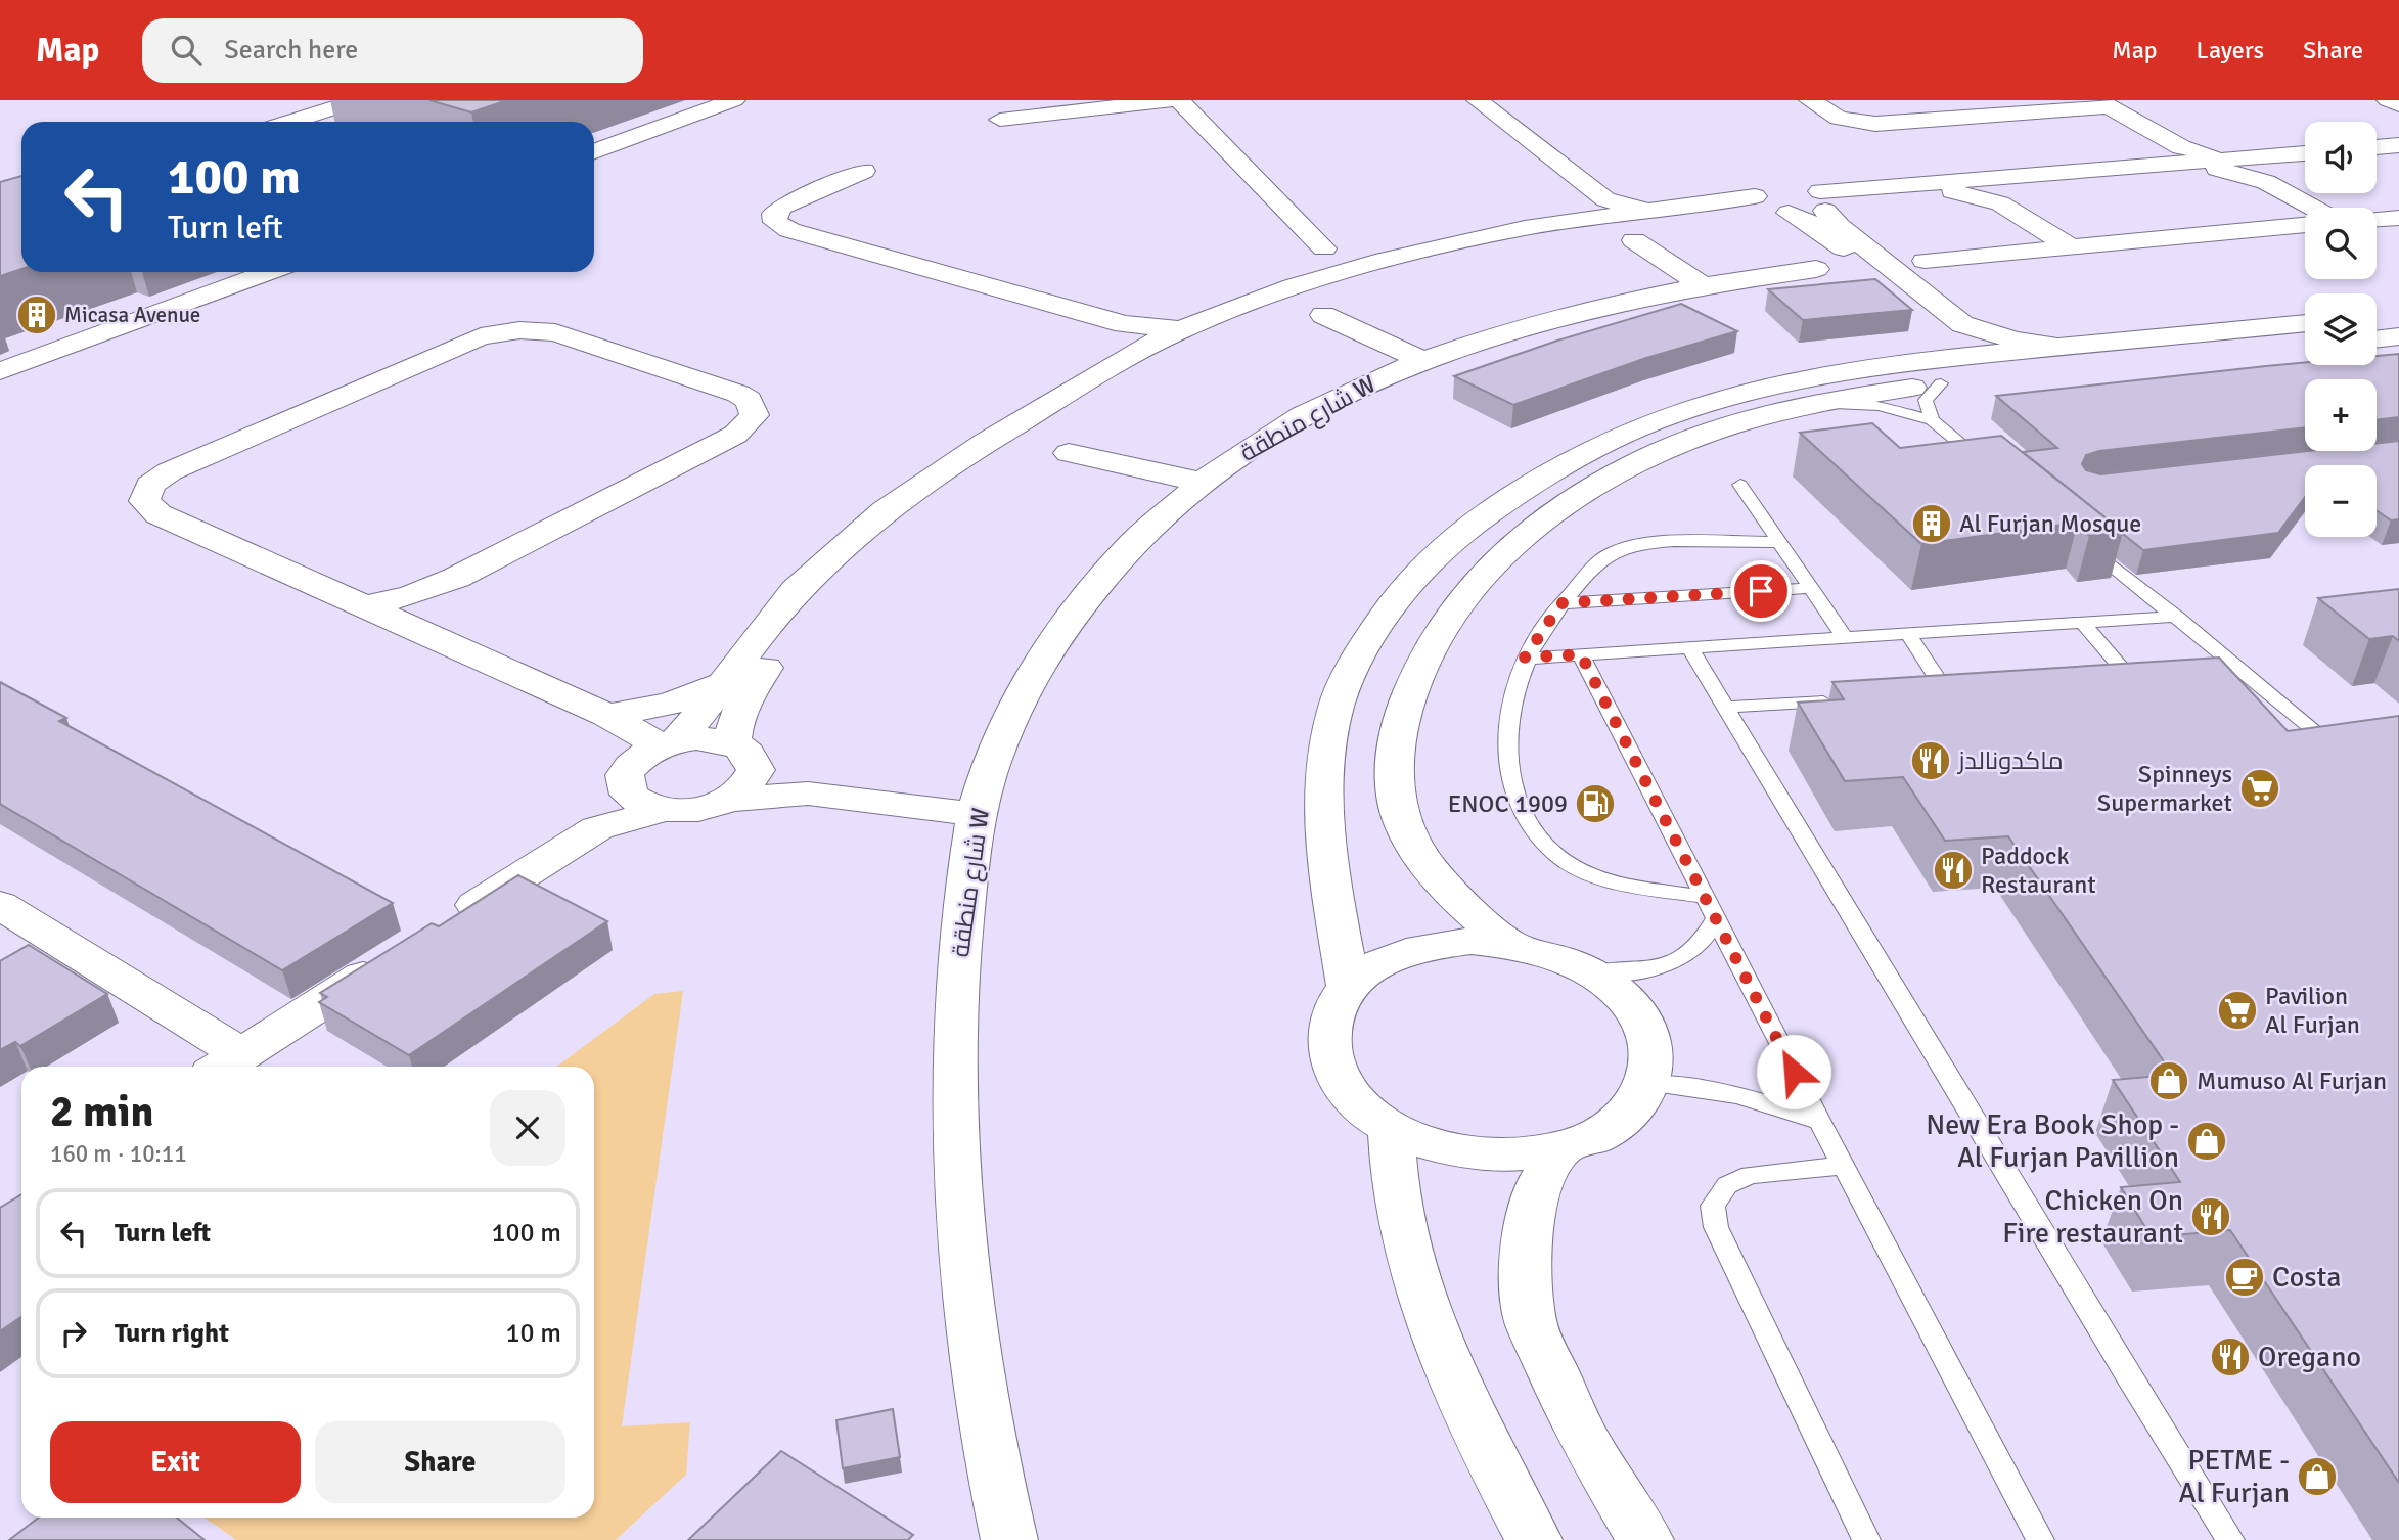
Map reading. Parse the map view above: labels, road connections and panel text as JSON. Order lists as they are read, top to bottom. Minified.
{"streets":{"street":["شارع منطقة W"]},"places":{"building":["Micasa Avenue","Al Furjan Mosque"],"restaurant":["ماكدونالدز","Paddock Restaurant","Chicken On Fire restaurant","Oregano"],"supermarket":["Spinneys Supermarket","Pavilion Al Furjan"],"fuel station":["ENOC 1909"],"shop":["Mumuso Al Furjan","New Era Book Shop - Al Furjan Pavillion","PETME - Al Furjan"],"cafe":["Costa"]},"page":{"header":"Map","search":"Search here","nav":["Map","Layers","Share"],"map_buttons":["+","−"],"turn":["100 m","Turn left"],"heading":["2 min","160 m · 10:11"],"list":[{"name":"Turn left","value":"100 m"},{"name":"Turn right","value":"10 m"}],"buttons":["Exit","Share"]}}
